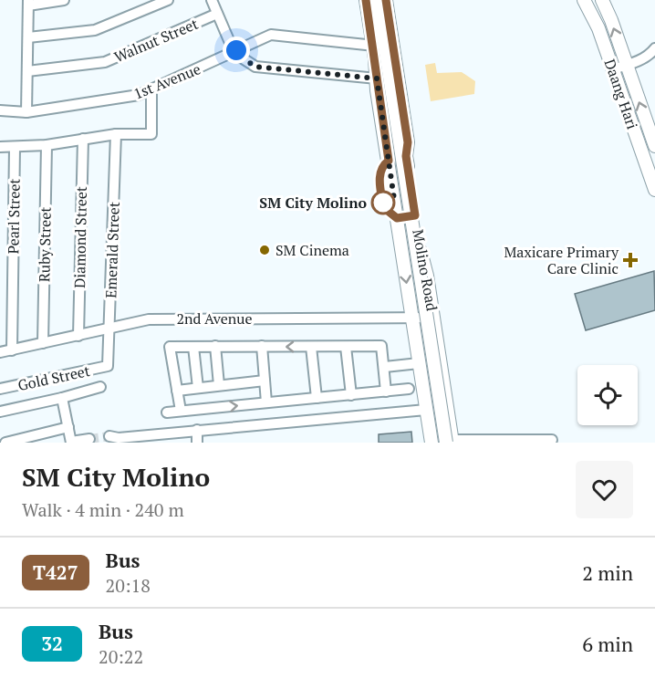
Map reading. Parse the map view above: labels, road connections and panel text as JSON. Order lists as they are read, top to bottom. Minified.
{"streets":{"main road":["Daang Hari","Molino Road"],"street":["Walnut Street","1st Avenue","Pearl Street","Diamond Street","Ruby Street","Emerald Street","2nd Avenue","Gold Street"]},"crossings":[["1st Avenue","Molino Road"],["Pearl Street","2nd Avenue"],["Diamond Street","2nd Avenue"],["Ruby Street","2nd Avenue"],["Emerald Street","2nd Avenue"],["Emerald Street","Gold Street"],["Molino Road","2nd Avenue"]],"places":{"other":["SM City Molino","SM Cinema"],"health":["Maxicare Primary Care Clinic"]},"lines":["bus line T427"],"page":{"heading":["SM City Molino","Walk · 4 min · 240 m"],"list":[{"mark":"T427","name":"Bus","note":"20:18","value":"2 min"},{"mark":"32","name":"Bus","note":"20:22","value":"6 min"}]}}
